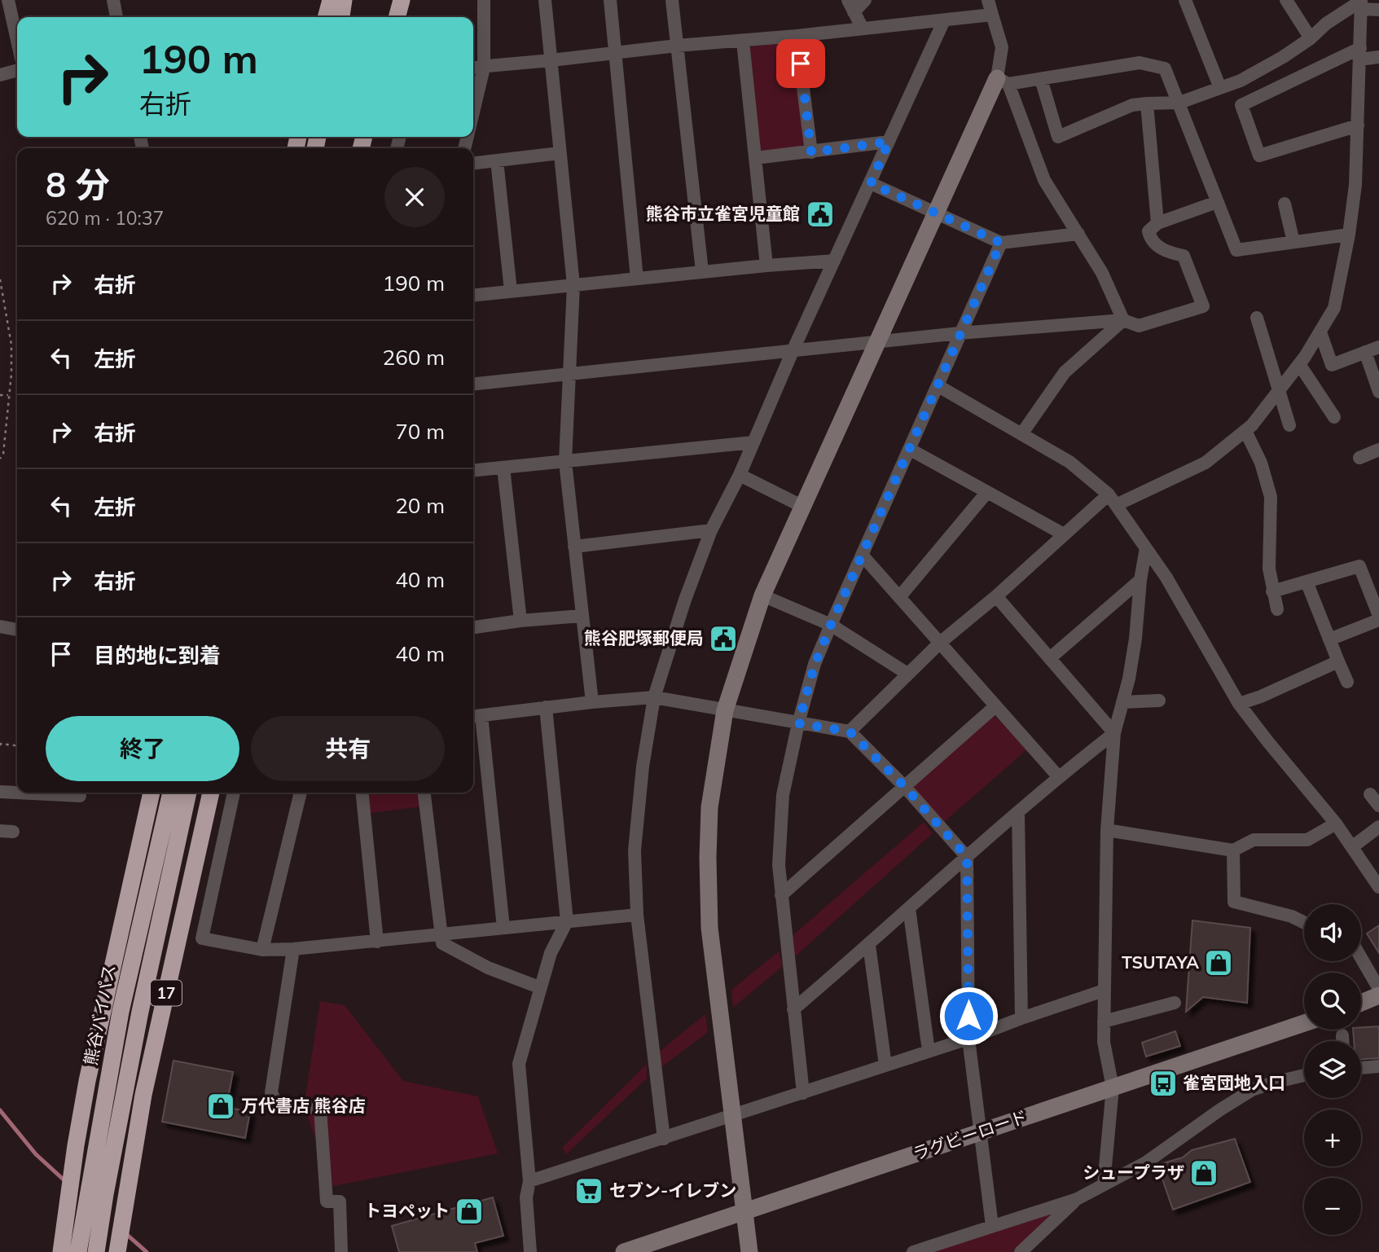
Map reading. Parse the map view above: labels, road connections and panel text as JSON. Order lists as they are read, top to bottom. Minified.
{"streets":{"highway":["17","熊谷バイパス"],"street":["ラグビーロード"]},"places":{"public building":["熊谷市立雀宮児童館","熊谷肥塚郵便局"],"shop":["TSUTAYA","万代書店 熊谷店","シュープラザ","トヨペット"],"bus stop":["雀宮団地入口"],"supermarket":["セブン-イレブン"]},"page":{"turn":["190 m","右折"],"heading":["8 分","620 m · 10:37"],"list":[{"name":"右折","value":"190 m"},{"name":"左折","value":"260 m"},{"name":"右折","value":"70 m"},{"name":"左折","value":"20 m"},{"name":"右折","value":"40 m"},{"name":"目的地に到着","value":"40 m"}],"buttons":["終了","共有"],"map_buttons":["+","−"]}}
